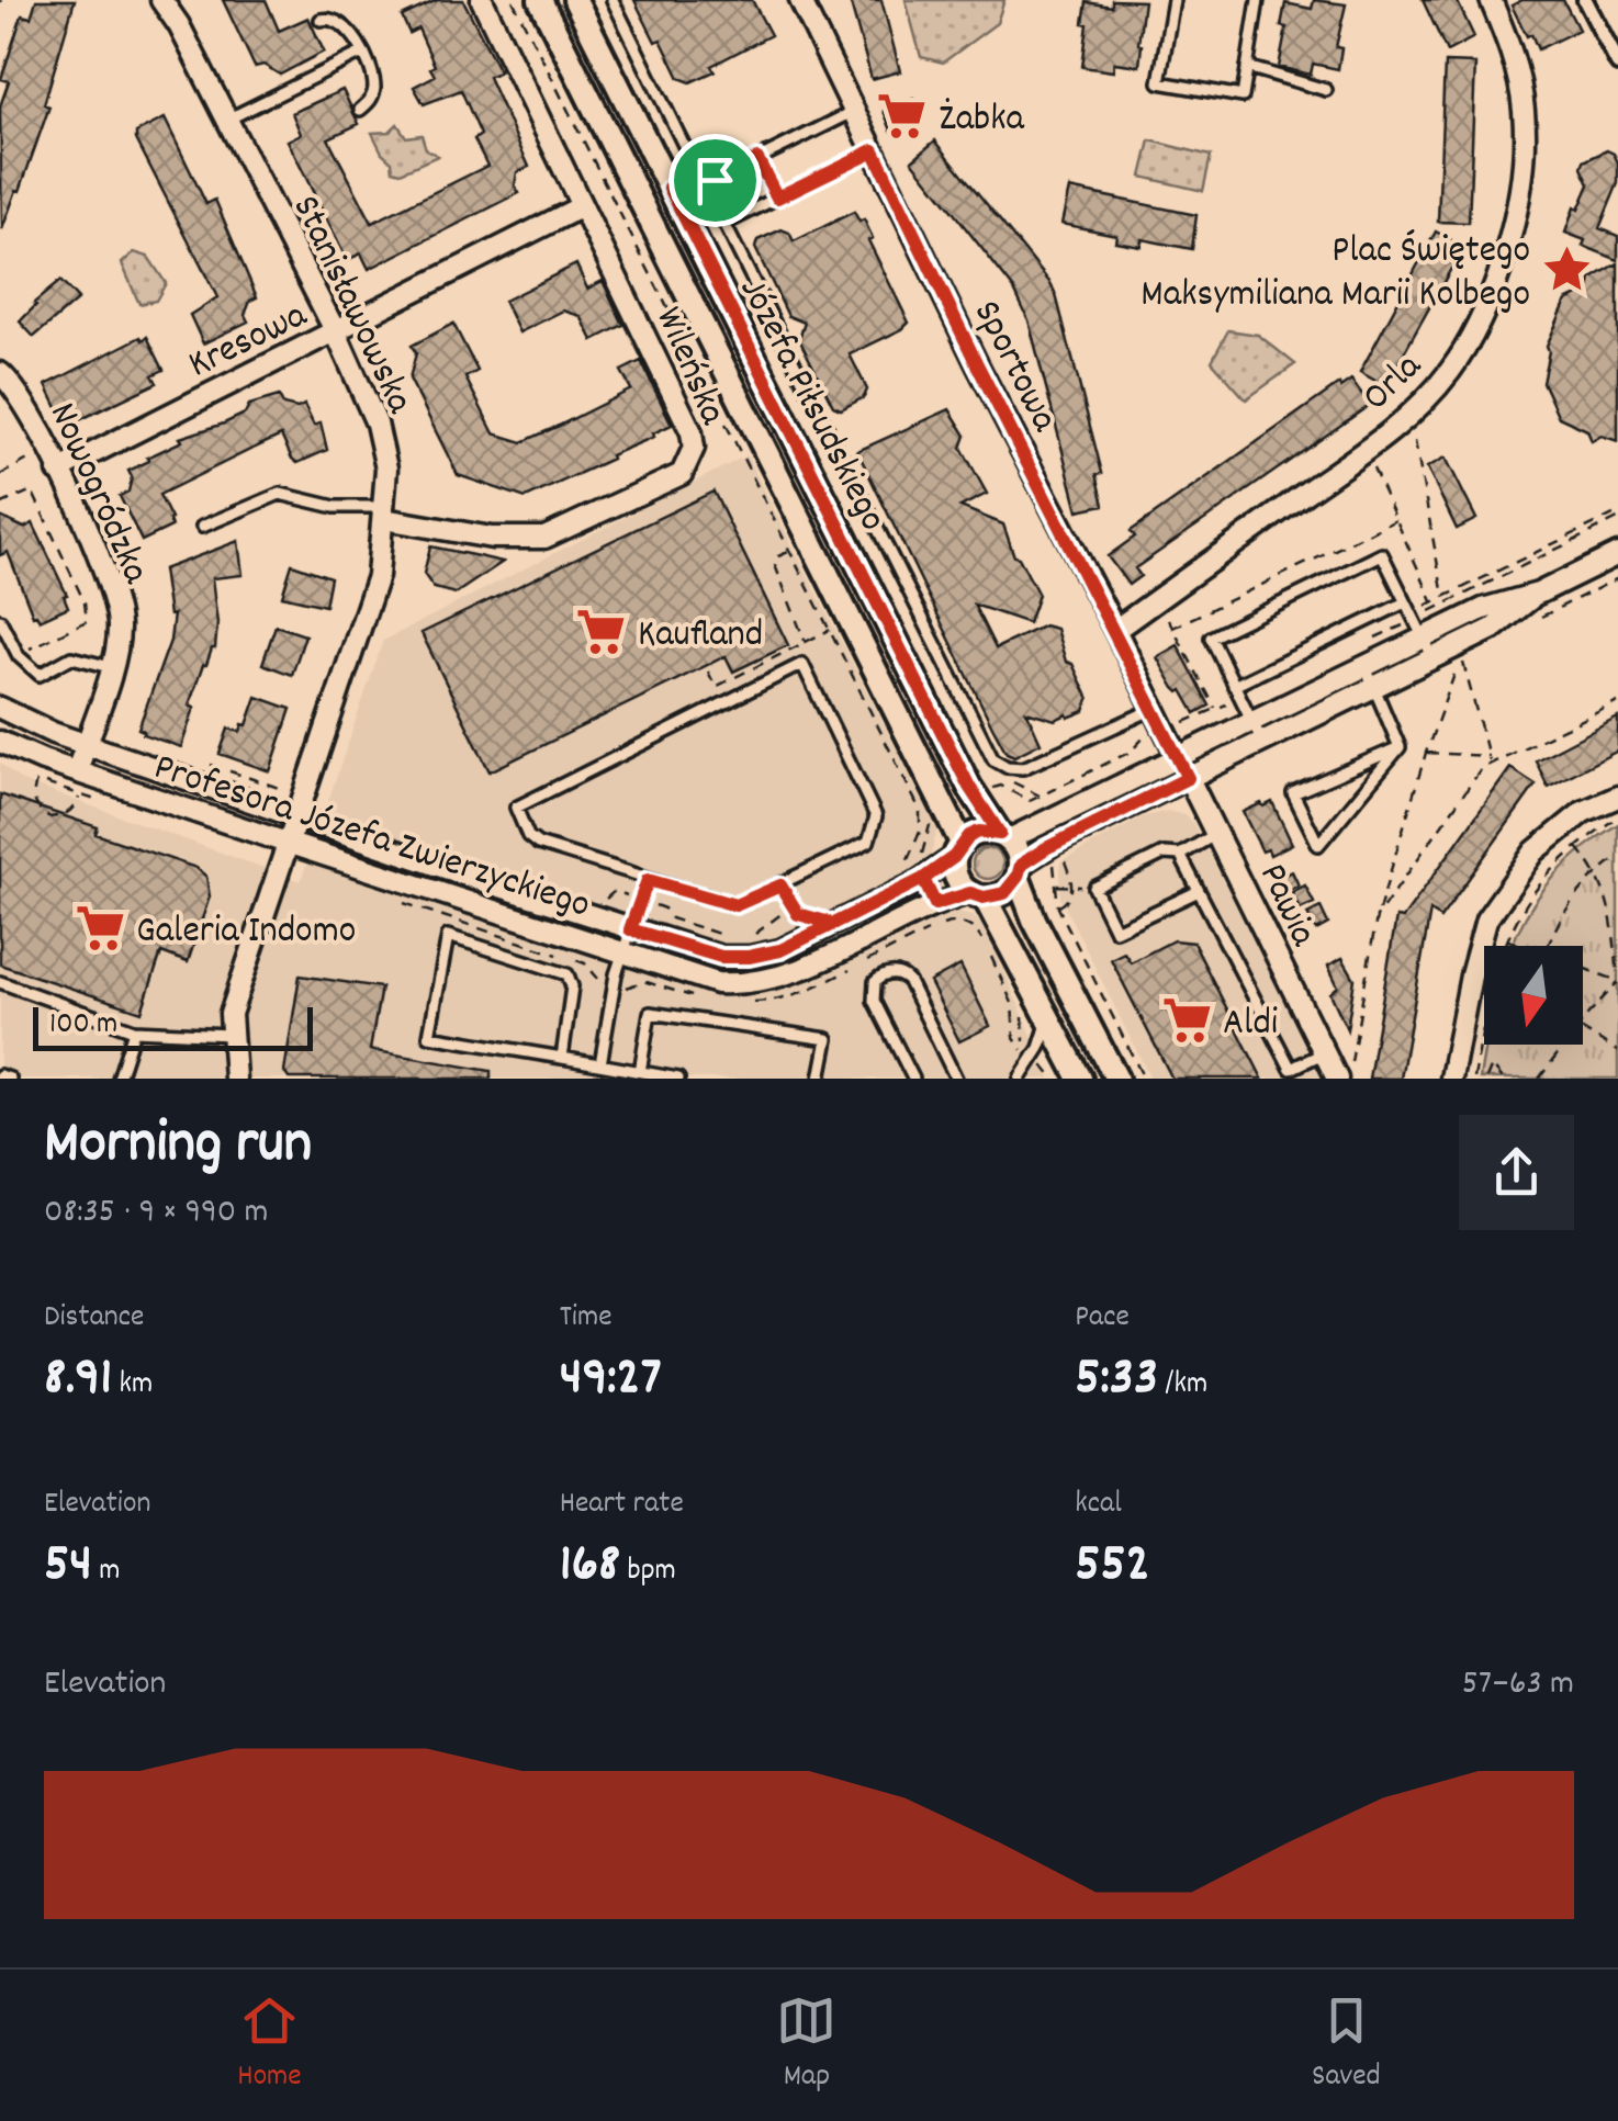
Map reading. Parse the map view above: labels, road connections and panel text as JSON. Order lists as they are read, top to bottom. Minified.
{"streets":{"street":["Stanisławowska","Kresowa","Wileńska","Sportowa","Orla","Józefa Piłsudskiego","Nowogródzka","Profesora Józefa Zwierzyckiego","Pawia"]},"crossings":[["Stanisławowska","Kresowa"],["Stanisławowska","Wileńska"],["Stanisławowska","Profesora Józefa Zwierzyckiego"],["Kresowa","Wileńska"],["Kresowa","Nowogródzka"],["Sportowa","Orla"],["Sportowa","Pawia"],["Józefa Piłsudskiego","Profesora Józefa Zwierzyckiego"],["Nowogródzka","Profesora Józefa Zwierzyckiego"]],"places":{"supermarket":["Żabka","Kaufland","Galeria Indomo","Aldi"],"place":["Plac Świętego Maksymiliana Marii Kolbego"]},"scale_bar":"100 m","north":"bottom","page":{"scale":"100 m","heading":["Morning run","08:35 · 9 × 990 m"],"stats":[["Distance","8.91 km"],["Time","49:27"],["Pace","5:33 /km"],["Elevation","54 m"],["Heart rate","168 bpm"],["kcal","552"]],"chart":["Elevation","57–63 m"],"tabs":["Home","Map","Saved"]}}
